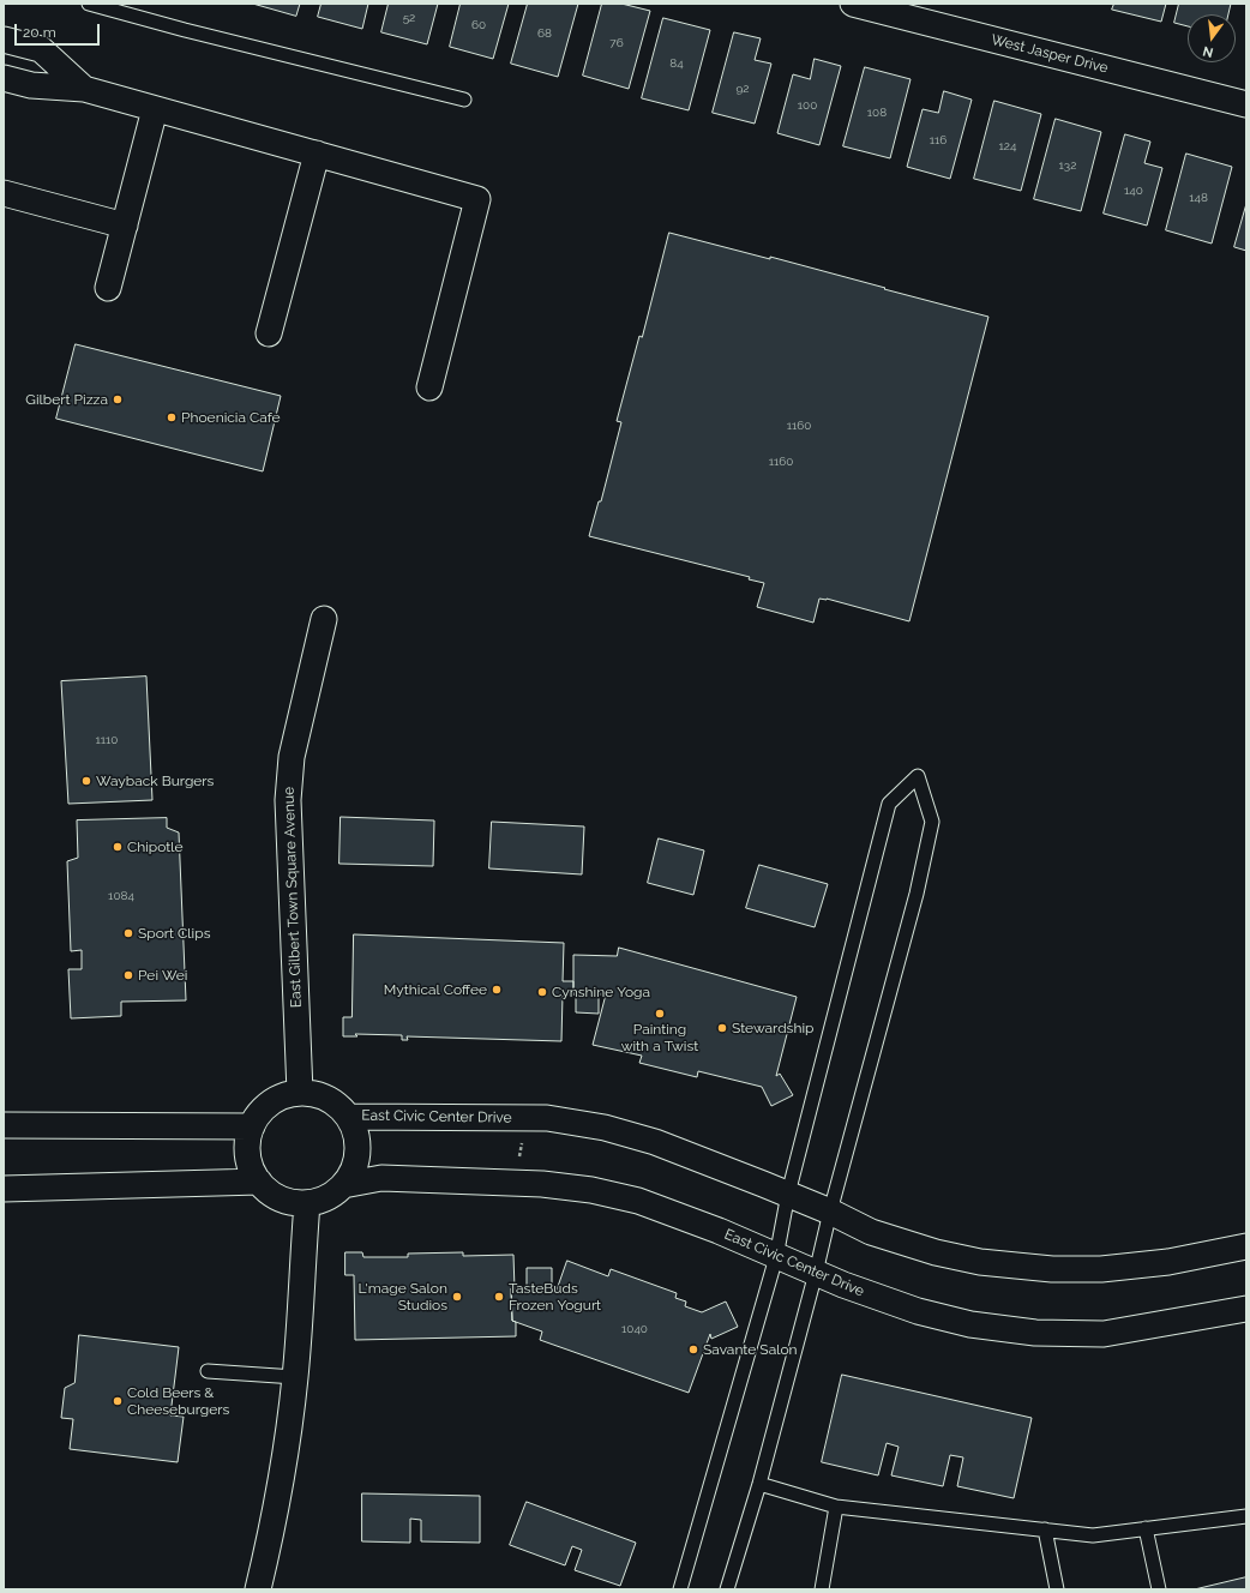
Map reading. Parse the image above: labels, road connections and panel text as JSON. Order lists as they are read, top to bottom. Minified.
{"streets":{"street":["West Jasper Drive","East Gilbert Town Square Avenue","East Civic Center Drive"]},"crossings":[["East Gilbert Town Square Avenue","East Civic Center Drive"]],"places":["Gilbert Pizza","Phoenicia Cafe","Wayback Burgers","Chipotle","Sport Clips","Pei Wei","Mythical Coffee","Cynshine Yoga","Painting with a Twist","Stewardship","L'mage Salon Studios","TasteBuds Frozen Yogurt","Savante Salon","Cold Beers & Cheeseburgers"],"house_numbers":["52","60","68","76","84","92","100","108","116","124","132","140","148","1160","1160","1110","1084","1040"],"scale_bar":"20 m","north":"bottom"}
